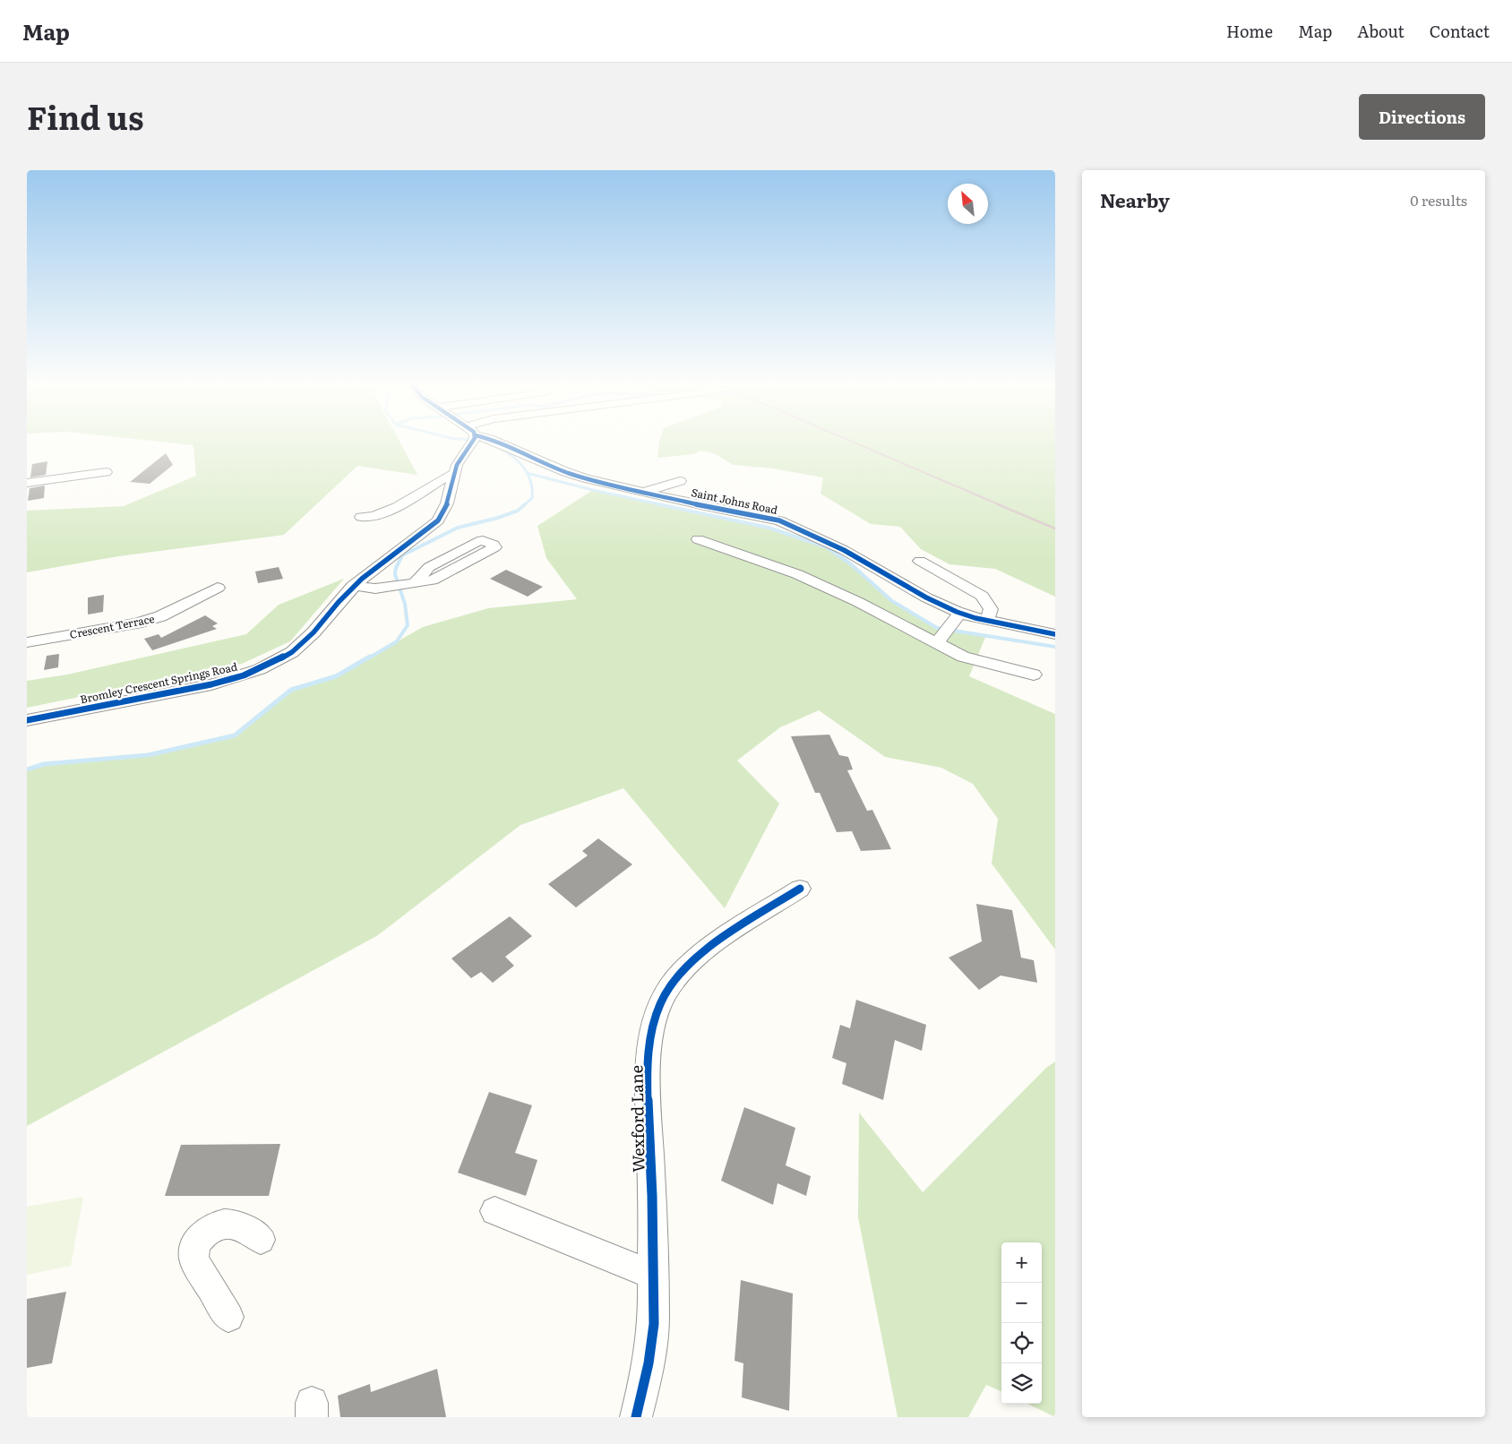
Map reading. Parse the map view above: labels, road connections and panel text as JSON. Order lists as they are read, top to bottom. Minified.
{"streets":{"street":["Saint Johns Road","Crescent Terrace","Bromley Crescent Springs Road","Wexford Lane"]},"north":"top left","page":{"header":"Map","nav":["Home","Map","About","Contact"],"title":"Find us","buttons":"Directions","heading":["Nearby","0 results"],"map_buttons":["+","−"]}}
